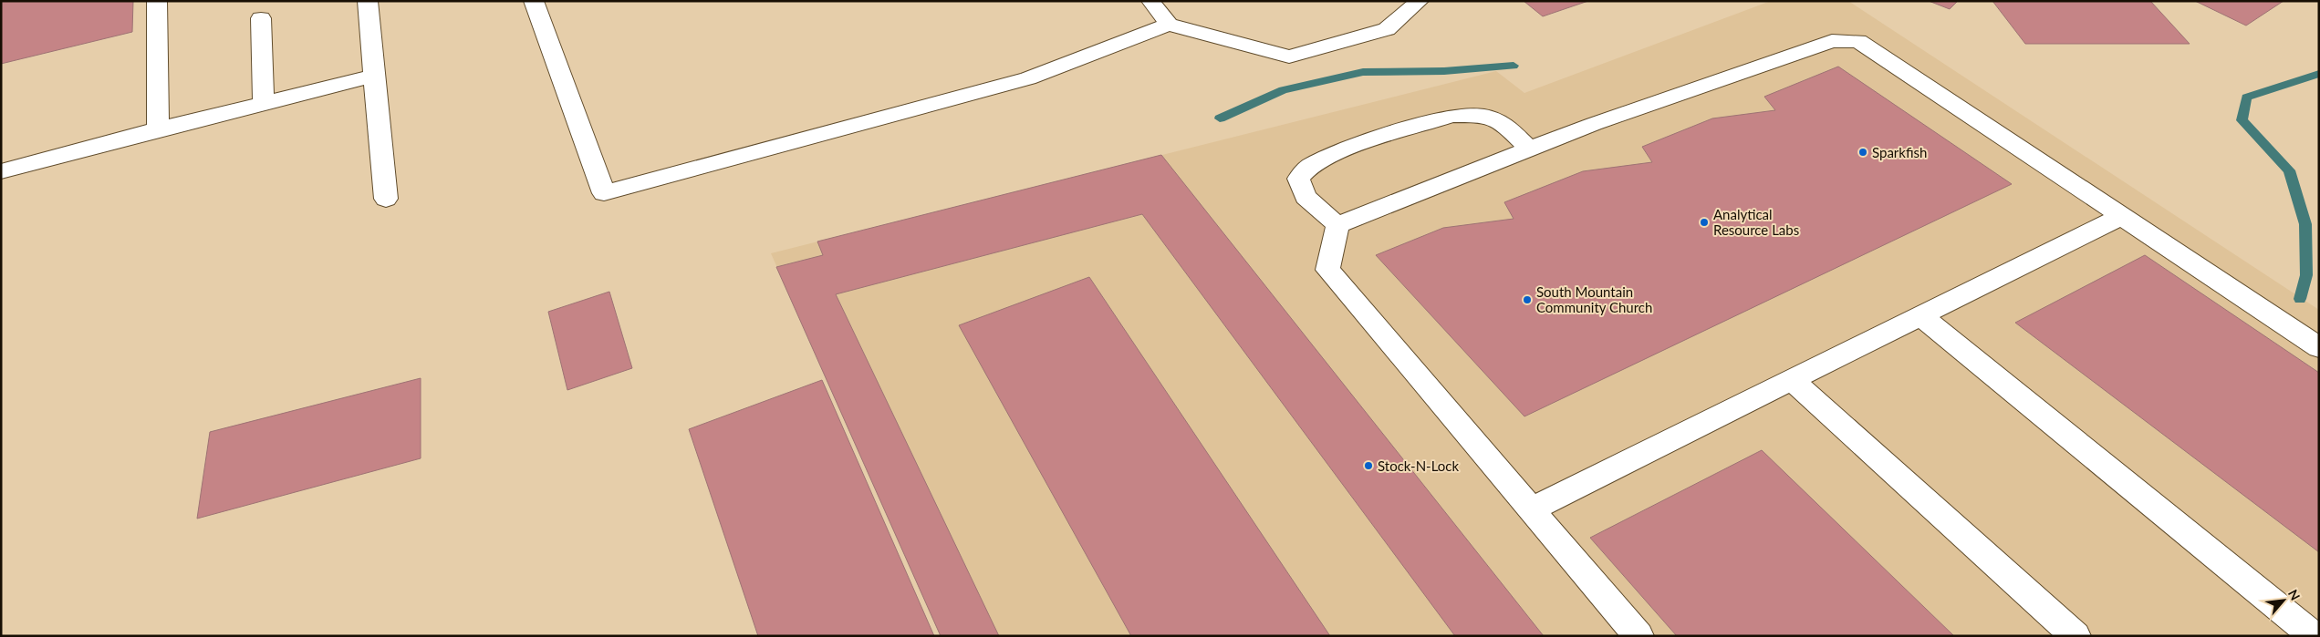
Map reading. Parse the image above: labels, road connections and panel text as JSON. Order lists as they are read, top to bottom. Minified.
{"places":["Sparkfish","Analytical Resource Labs","South Mountain Community Church","Stock-N-Lock"],"north":"top right"}
